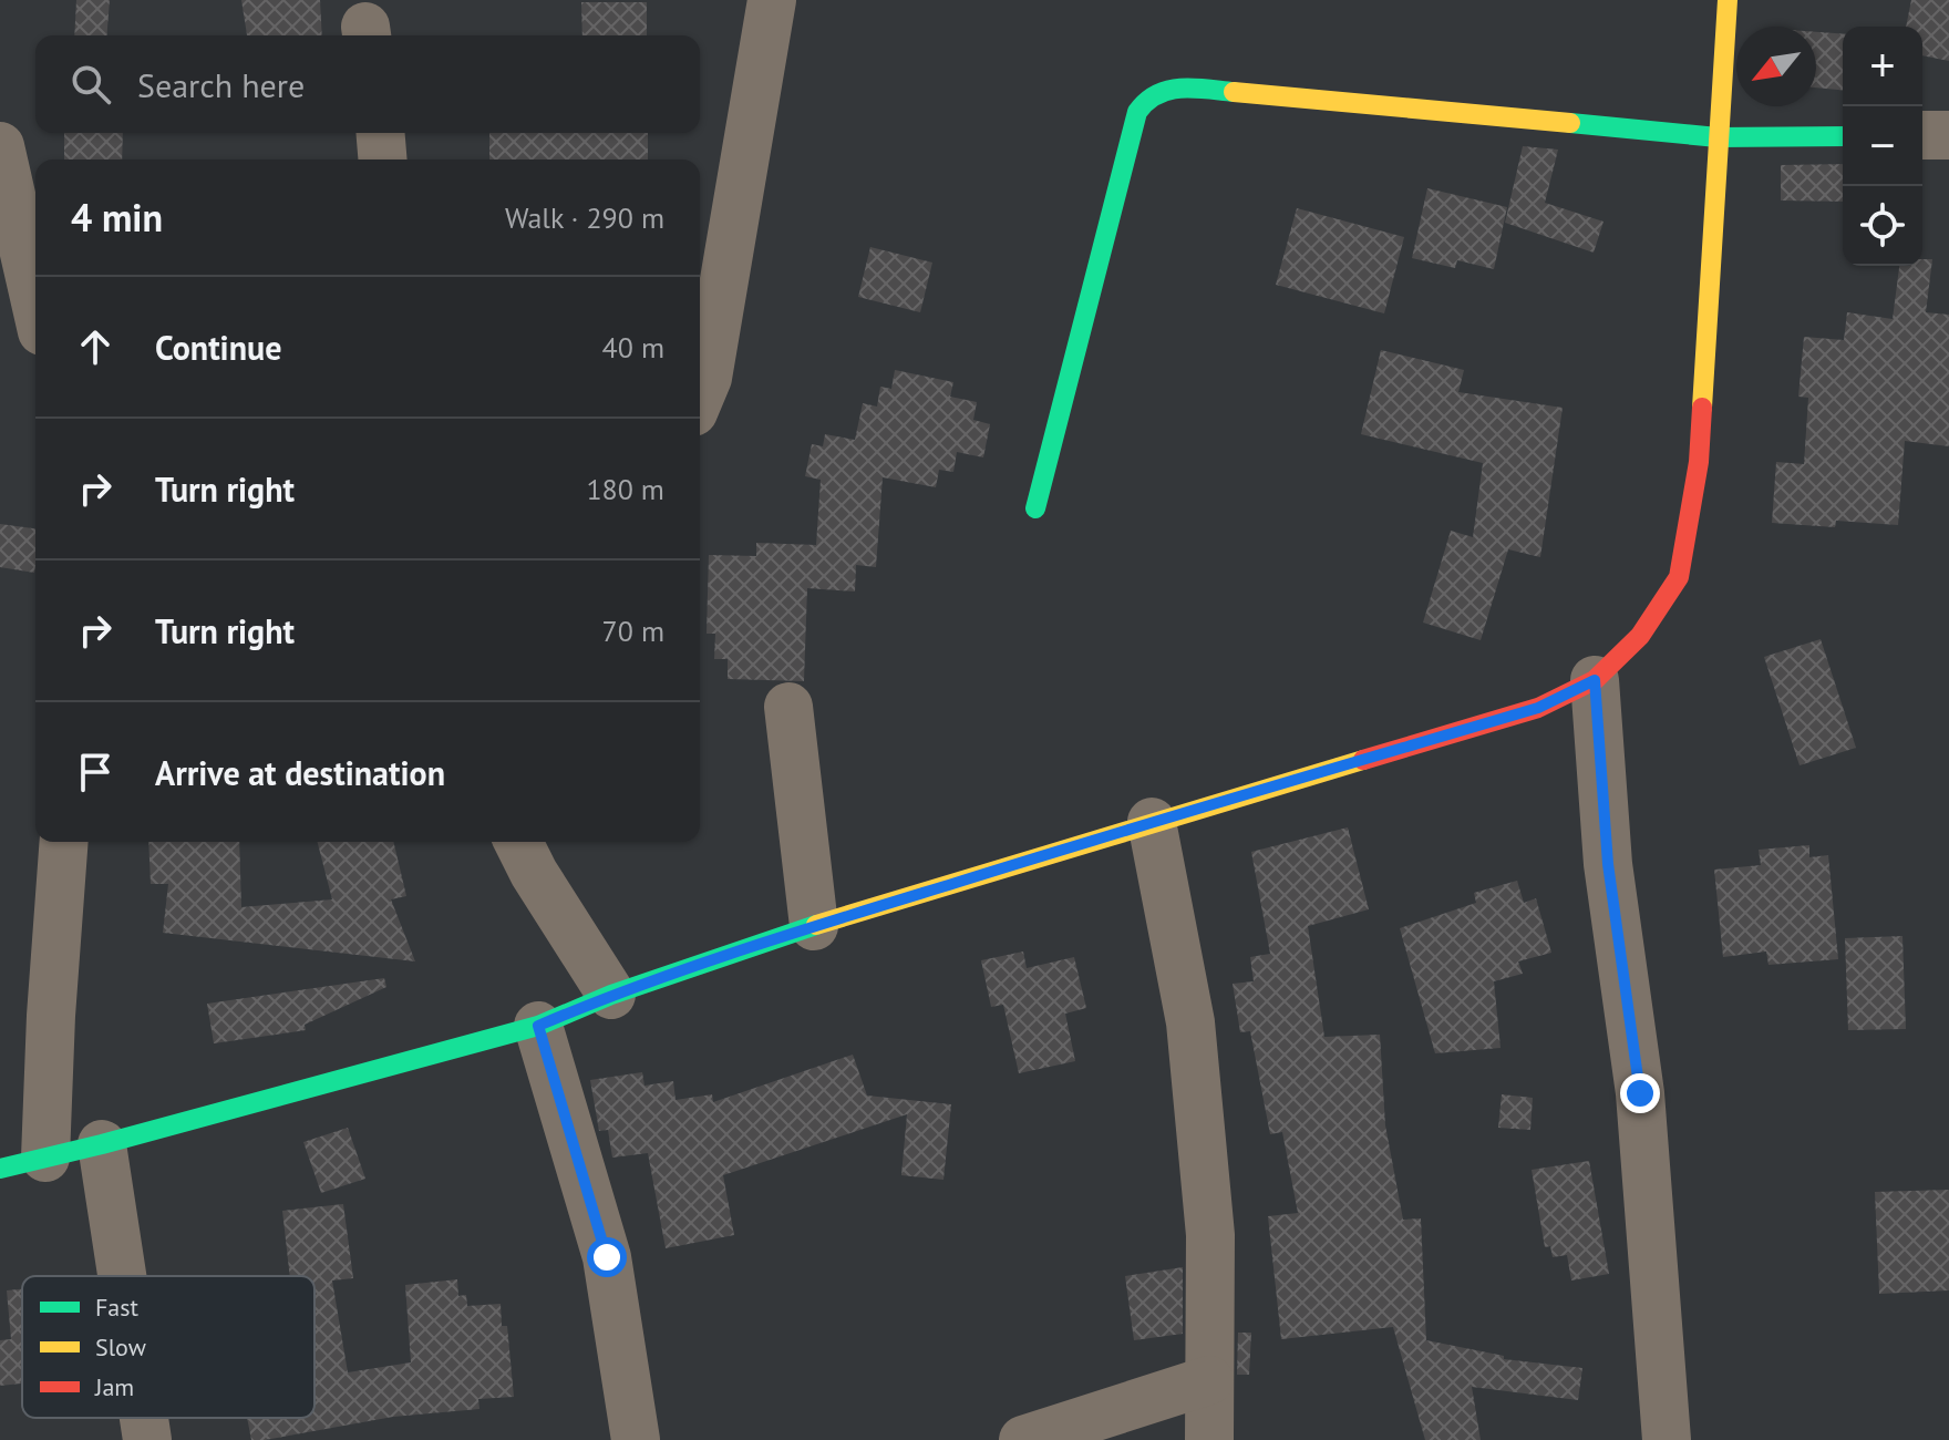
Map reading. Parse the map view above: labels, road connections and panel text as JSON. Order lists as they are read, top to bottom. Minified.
{"legend":["Fast","Slow","Jam"],"north":"bottom left","page":{"map_buttons":["+","−"],"search":"Search here","heading":["4 min","Walk · 290 m"],"list":[["Continue","40 m"],["Turn right","180 m"],["Turn right","70 m"],"Arrive at destination"]}}
